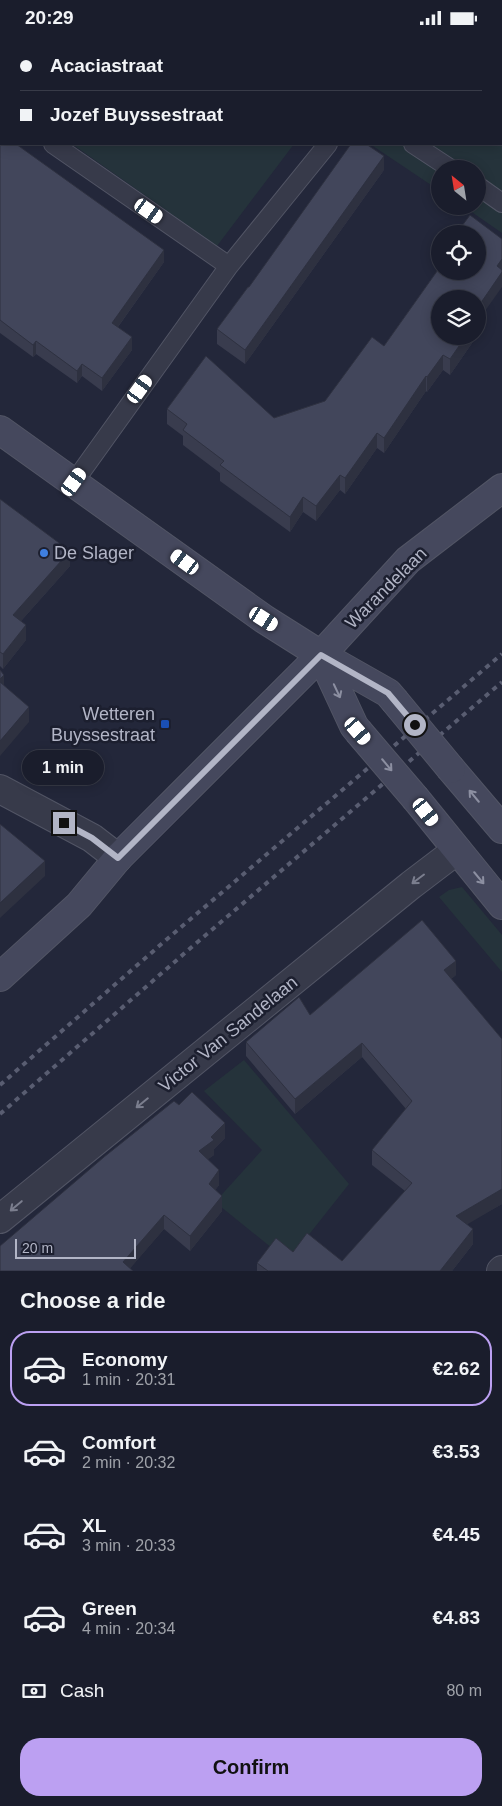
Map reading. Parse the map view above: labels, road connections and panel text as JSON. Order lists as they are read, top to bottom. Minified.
{"streets":{"main road":["Warandelaan"],"street":["Victor Van Sandelaan"]},"one_way":["Victor Van Sandelaan"],"places":{"other":["De Slager"],"transit":["Wetteren Buyssestraat"]},"scale_bar":"20 m","north":"top left","page":{"status":"20:29","banner":["Acaciastraat","Jozef Buyssestraat"],"bubble":"1 min","scale":"20 m","heading":"Choose a ride","list":[{"name":"Economy","note":"1 min · 20:31","value":"€2.62"},{"name":"Comfort","note":"2 min · 20:32","value":"€3.53"},{"name":"XL","note":"3 min · 20:33","value":"€4.45"},{"name":"Green","note":"4 min · 20:34","value":"€4.83"}],"pay":["Cash","80 m"],"buttons":"Confirm"}}
